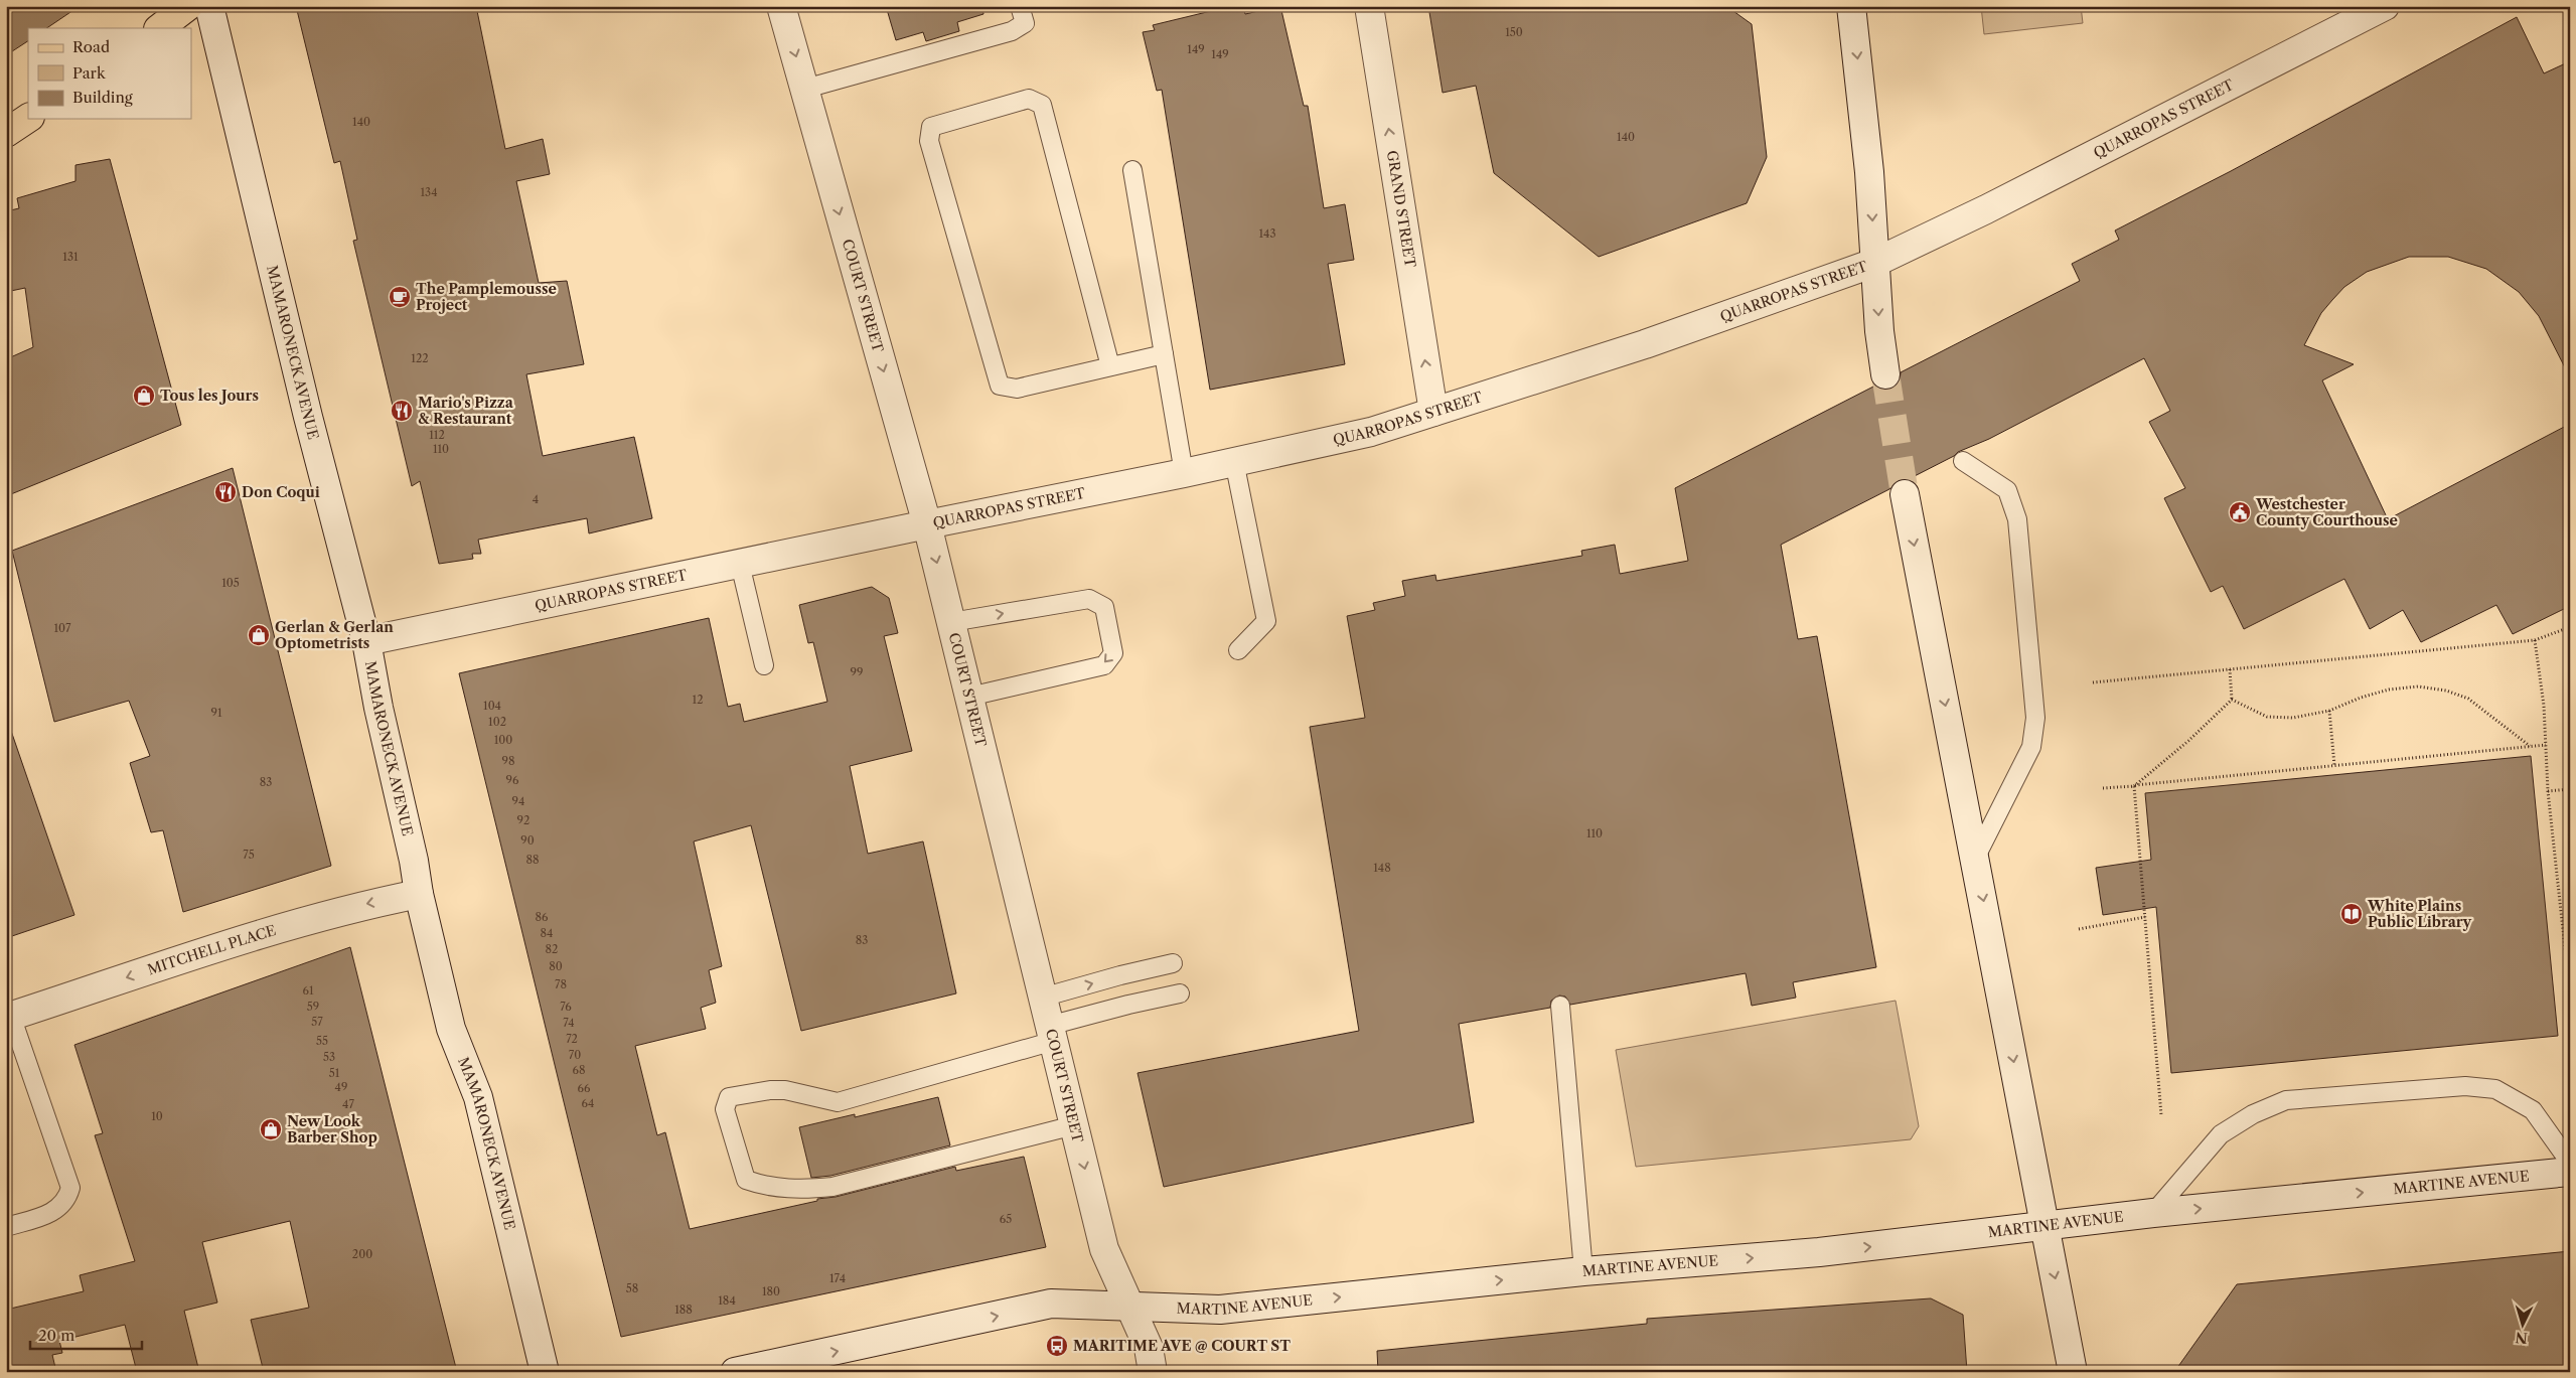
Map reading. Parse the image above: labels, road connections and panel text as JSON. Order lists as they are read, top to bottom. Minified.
{"streets":{"main road":["QUARROPAS STREET","GRAND STREET","COURT STREET","MAMARONECK AVENUE","MITCHELL PLACE","MARTINE AVENUE"]},"crossings":[["QUARROPAS STREET","GRAND STREET"],["QUARROPAS STREET","COURT STREET"],["QUARROPAS STREET","MAMARONECK AVENUE"],["COURT STREET","MARTINE AVENUE"],["MAMARONECK AVENUE","MITCHELL PLACE"]],"one_way":["GRAND STREET","COURT STREET","MITCHELL PLACE","MARTINE AVENUE"],"places":{"cafe":["The Pamplemousse Project"],"shop":["Tous les Jours","Gerlan & Gerlan Optometrists","New Look Barber Shop"],"restaurant":["Mario's Pizza & Restaurant","Don Coqui"],"public building":["Westchester County Courthouse"],"library":["White Plains Public Library"],"bus stop":["MARITIME AVE @ COURT ST"]},"house_numbers":["150","149","149","140","140","134","143","131","122","112","110","4","105","107","99","12","104","91","102","100","98","96","83","94","92","110","90","75","88","148","86","84","83","82","80","78","61","59","76","57","74","72","55","70","53","68","51","49","66","64","47","10","65","200","174","58","180","184","188"],"legend":["Road","Park","Building"],"scale_bar":"20 m","north":"bottom"}
